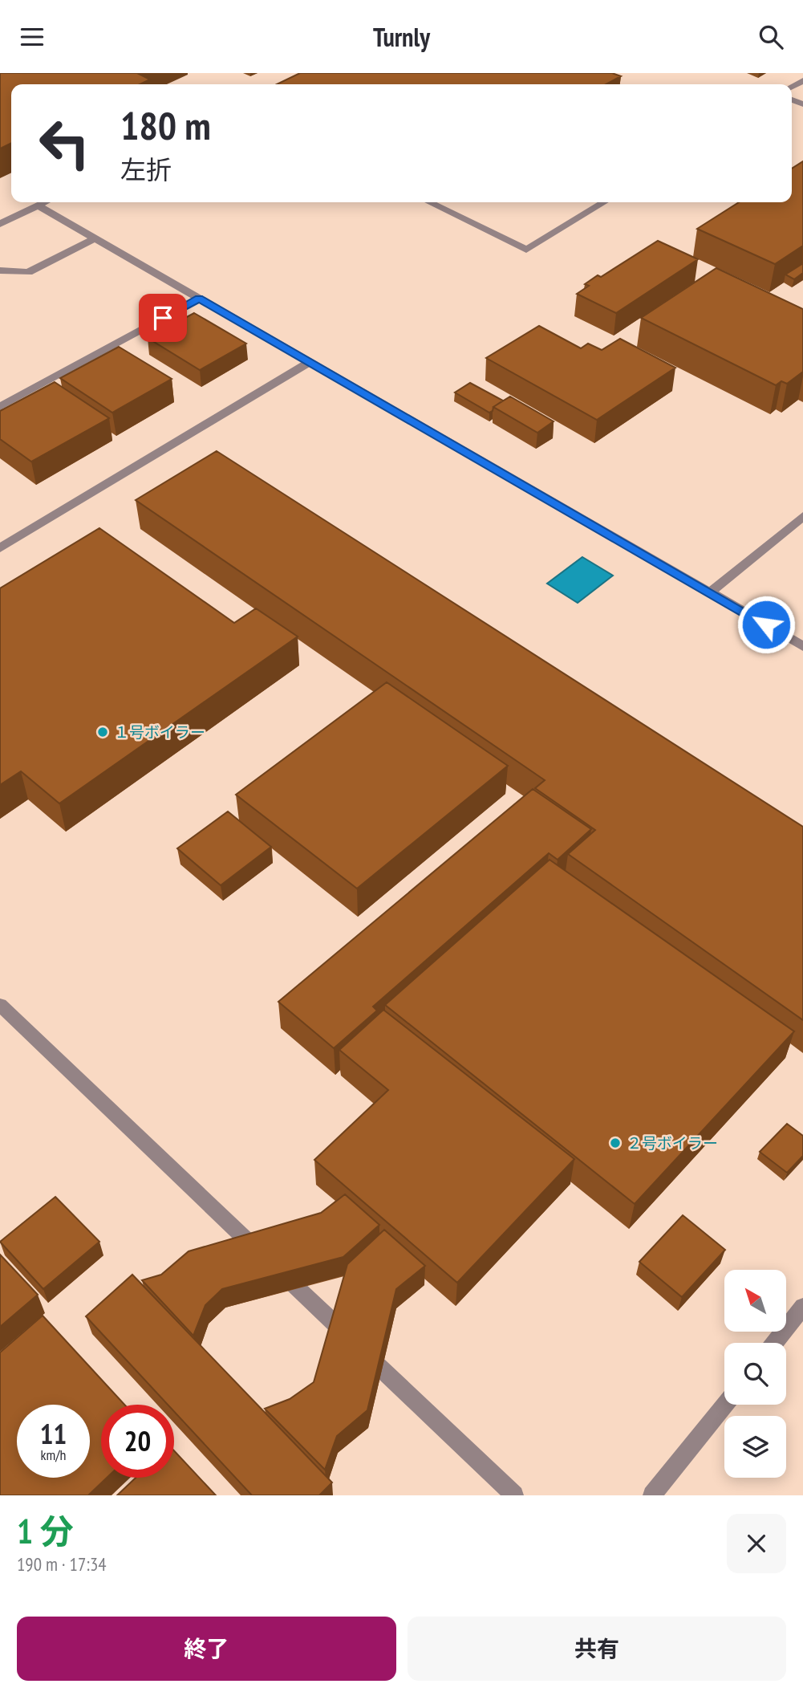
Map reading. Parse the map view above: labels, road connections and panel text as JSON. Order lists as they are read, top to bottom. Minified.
{"places":["１号ボイラー","２号ボイラー"],"north":"top left","page":{"header":"Turnly","turn":["180 m","左折"],"speed":"11 km/h","limit":"20","heading":["1 分","190 m · 17:34"],"buttons":["終了","共有"]}}
